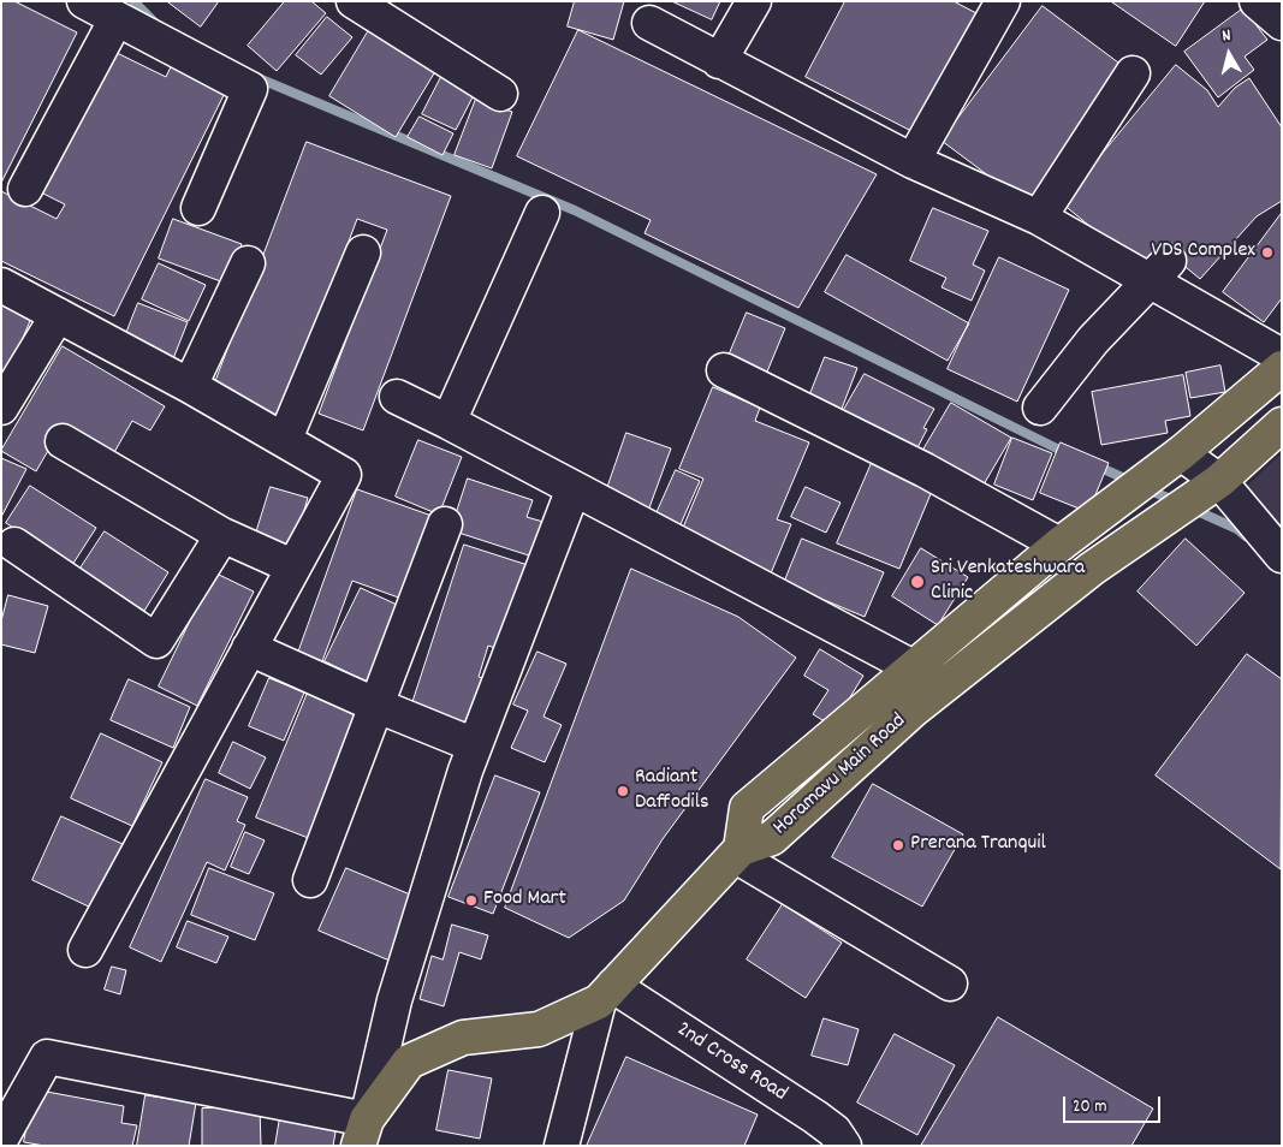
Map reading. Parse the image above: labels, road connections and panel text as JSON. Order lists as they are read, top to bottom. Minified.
{"streets":{"main road":["Horamavu Main Road"],"street":["2nd Cross Road"]},"crossings":[["Horamavu Main Road","2nd Cross Road"]],"places":["VDS Complex","Sri Venkateshwara Clinic","Radiant Daffodils","Prerana Tranquil","Food Mart"],"scale_bar":"20 m","north":"top"}
